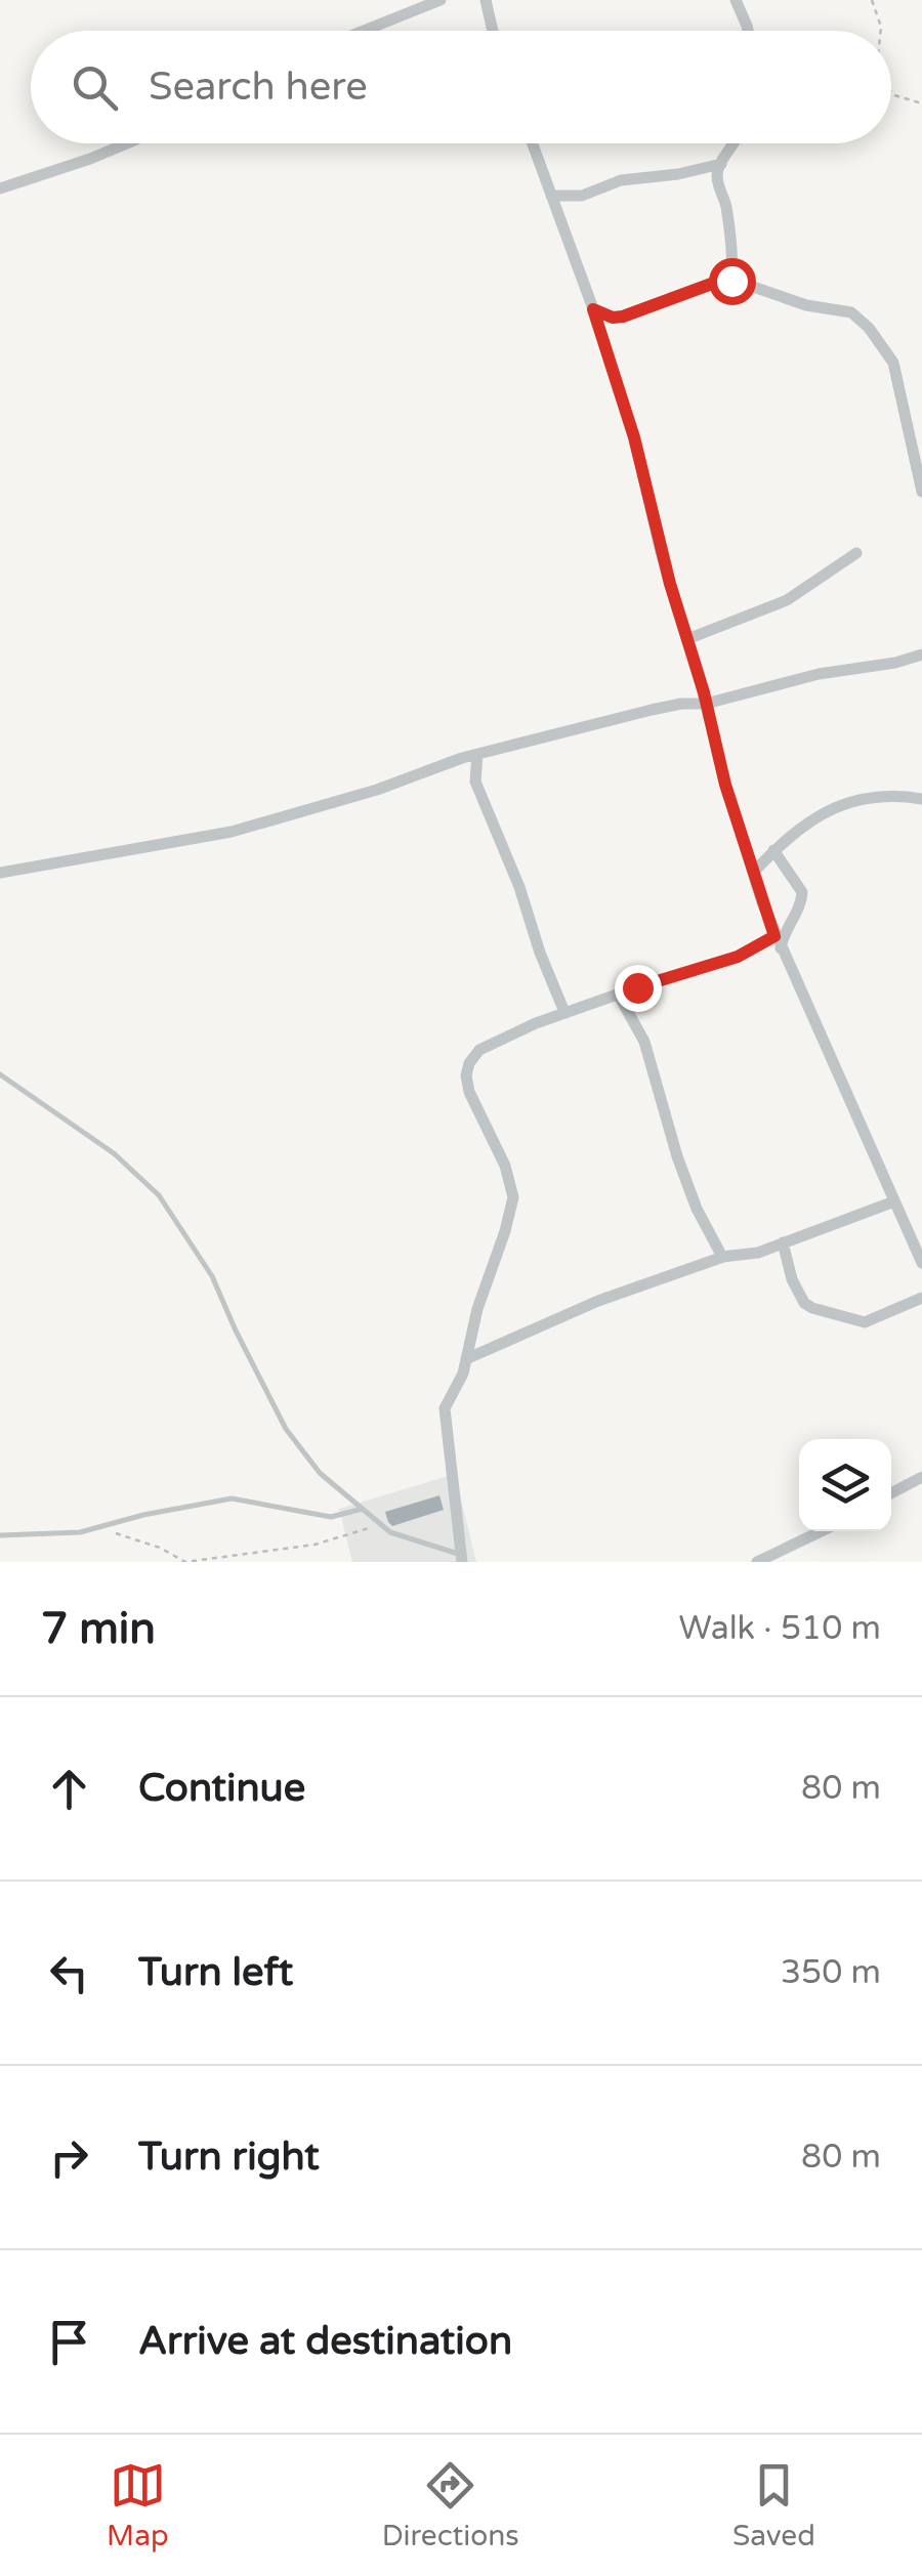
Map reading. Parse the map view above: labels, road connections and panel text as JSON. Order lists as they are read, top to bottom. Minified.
{"page":{"search":"Search here","heading":["7 min","Walk · 510 m"],"list":[["Continue","80 m"],["Turn left","350 m"],["Turn right","80 m"],"Arrive at destination"],"nav":["Map","Directions","Saved"]}}
